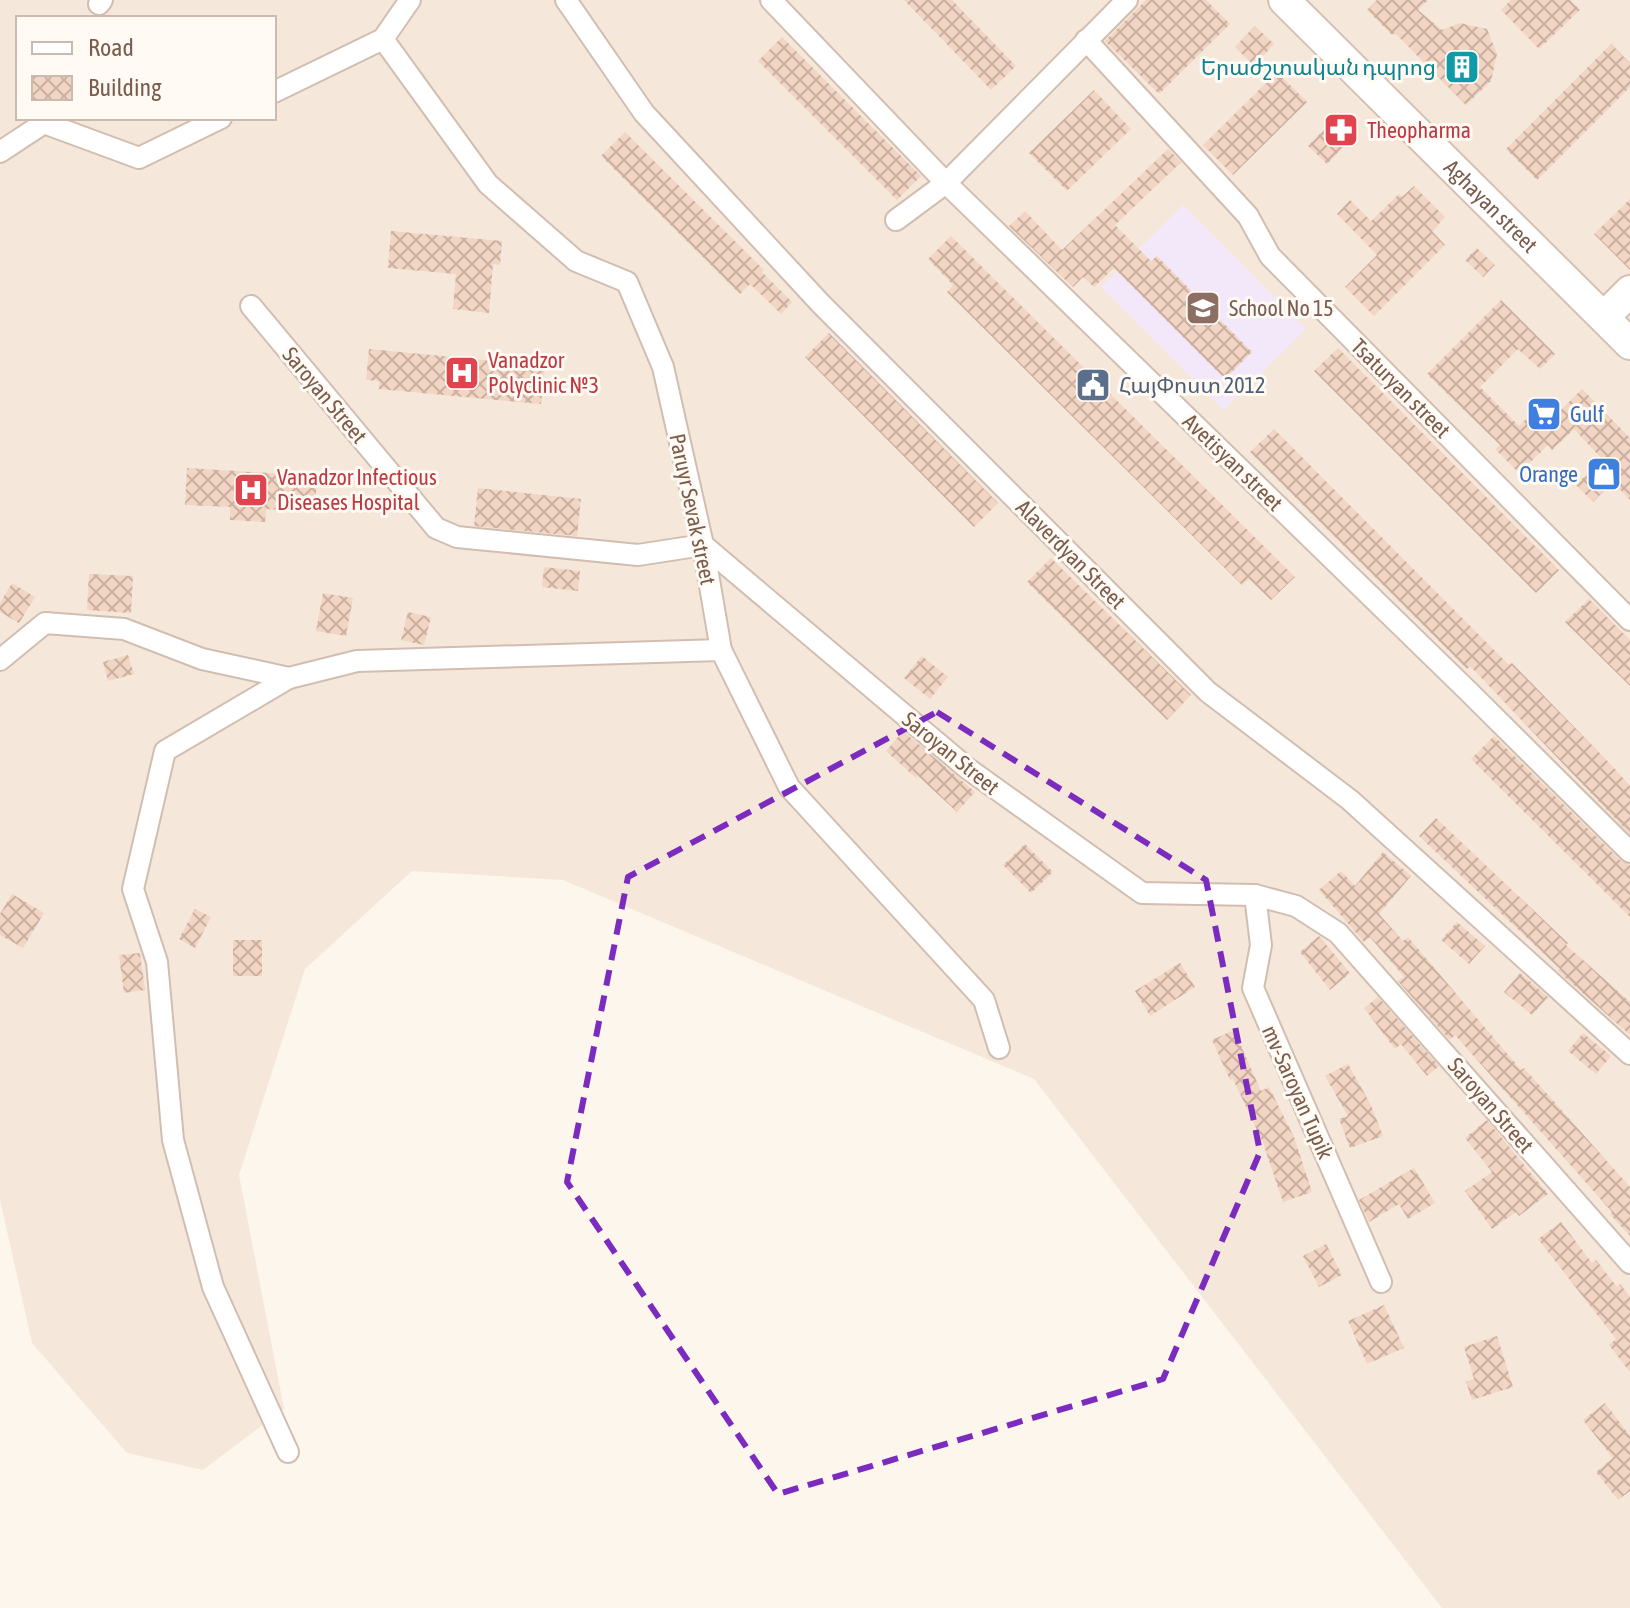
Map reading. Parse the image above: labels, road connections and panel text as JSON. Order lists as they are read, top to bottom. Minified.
{"streets":{"main road":["Aghayan street"],"street":["Tsaturyan street","Saroyan Street","Avetisyan street","Paruyr Sevak street","Alaverdyan Street","mv-Saroyan Tupik"]},"crossings":[["Saroyan Street","Paruyr Sevak street"],["Saroyan Street","mv-Saroyan Tupik"]],"places":{"building":["Երաժշտական դպրոց"],"pharmacy":["Theopharma"],"school or university":["School No 15"],"hospital":["Vanadzor Polyclinic №3","Vanadzor Infectious Diseases Hospital"],"public building":["ՀայՓոստ 2012"],"supermarket":["Gulf"],"shop":["Orange"]},"legend":["Road","Building"]}
